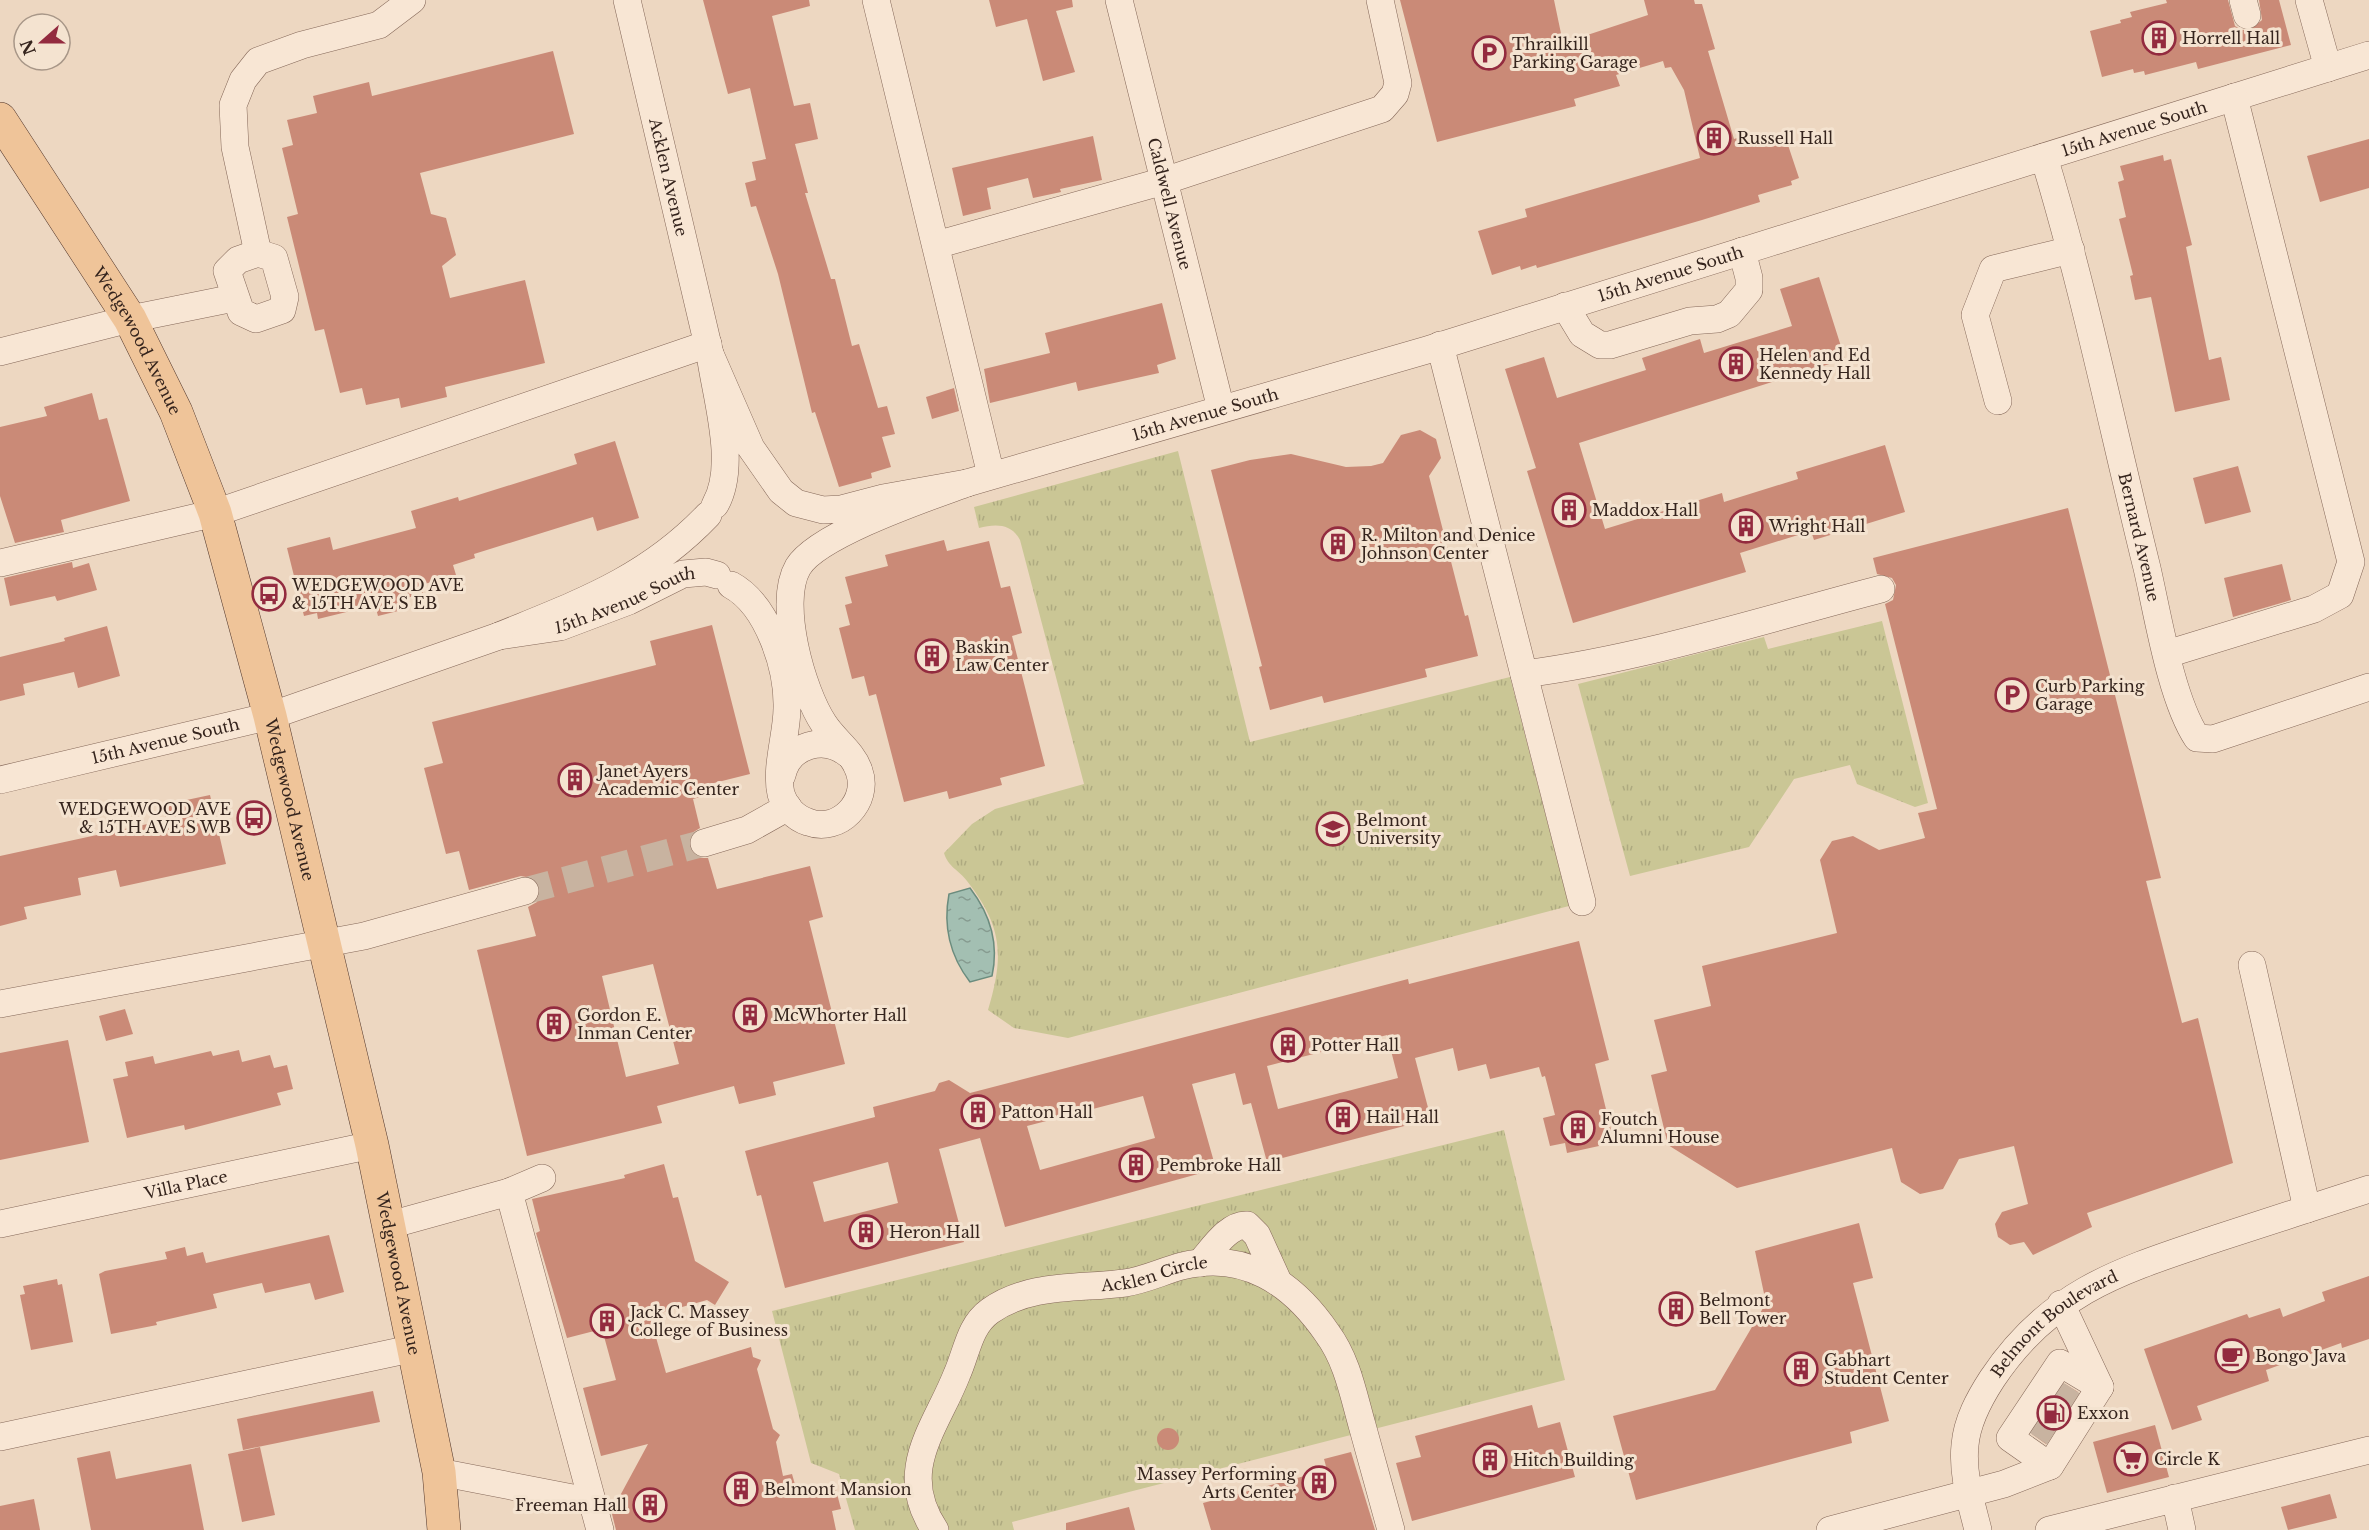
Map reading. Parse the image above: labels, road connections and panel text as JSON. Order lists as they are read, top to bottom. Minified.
{"streets":{"main road":["Wedgewood Avenue"],"street":["15th Avenue South","Acklen Avenue","Caldwell Avenue","Bernard Avenue","Villa Place","Acklen Circle","Belmont Boulevard"]},"crossings":[["15th Avenue South","Acklen Avenue"],["15th Avenue South","Caldwell Avenue"],["15th Avenue South","Wedgewood Avenue"],["15th Avenue South","Bernard Avenue"],["Wedgewood Avenue","Villa Place"]],"places":{"building":["Horrell Hall","Russell Hall","Helen and Ed Kennedy Hall","Maddox Hall","Wright Hall","R. Milton and Denice Johnson Center","Baskin Law Center","Janet Ayers Academic Center","McWhorter Hall","Gordon E. Inman Center","Potter Hall","Patton Hall","Hail Hall","Foutch Alumni House","Pembroke Hall","Heron Hall","Belmont Bell Tower","Jack C. Massey College of Business","Gabhart Student Center","Hitch Building","Massey Performing Arts Center","Belmont Mansion","Freeman Hall"],"parking":["Thrailkill Parking Garage","Curb Parking Garage"],"bus stop":["WEDGEWOOD AVE & 15TH AVE S EB","WEDGEWOOD AVE & 15TH AVE S WB"],"school or university":["Belmont University"],"cafe":["Bongo Java"],"fuel station":["Exxon"],"supermarket":["Circle K"]},"north":"left"}
